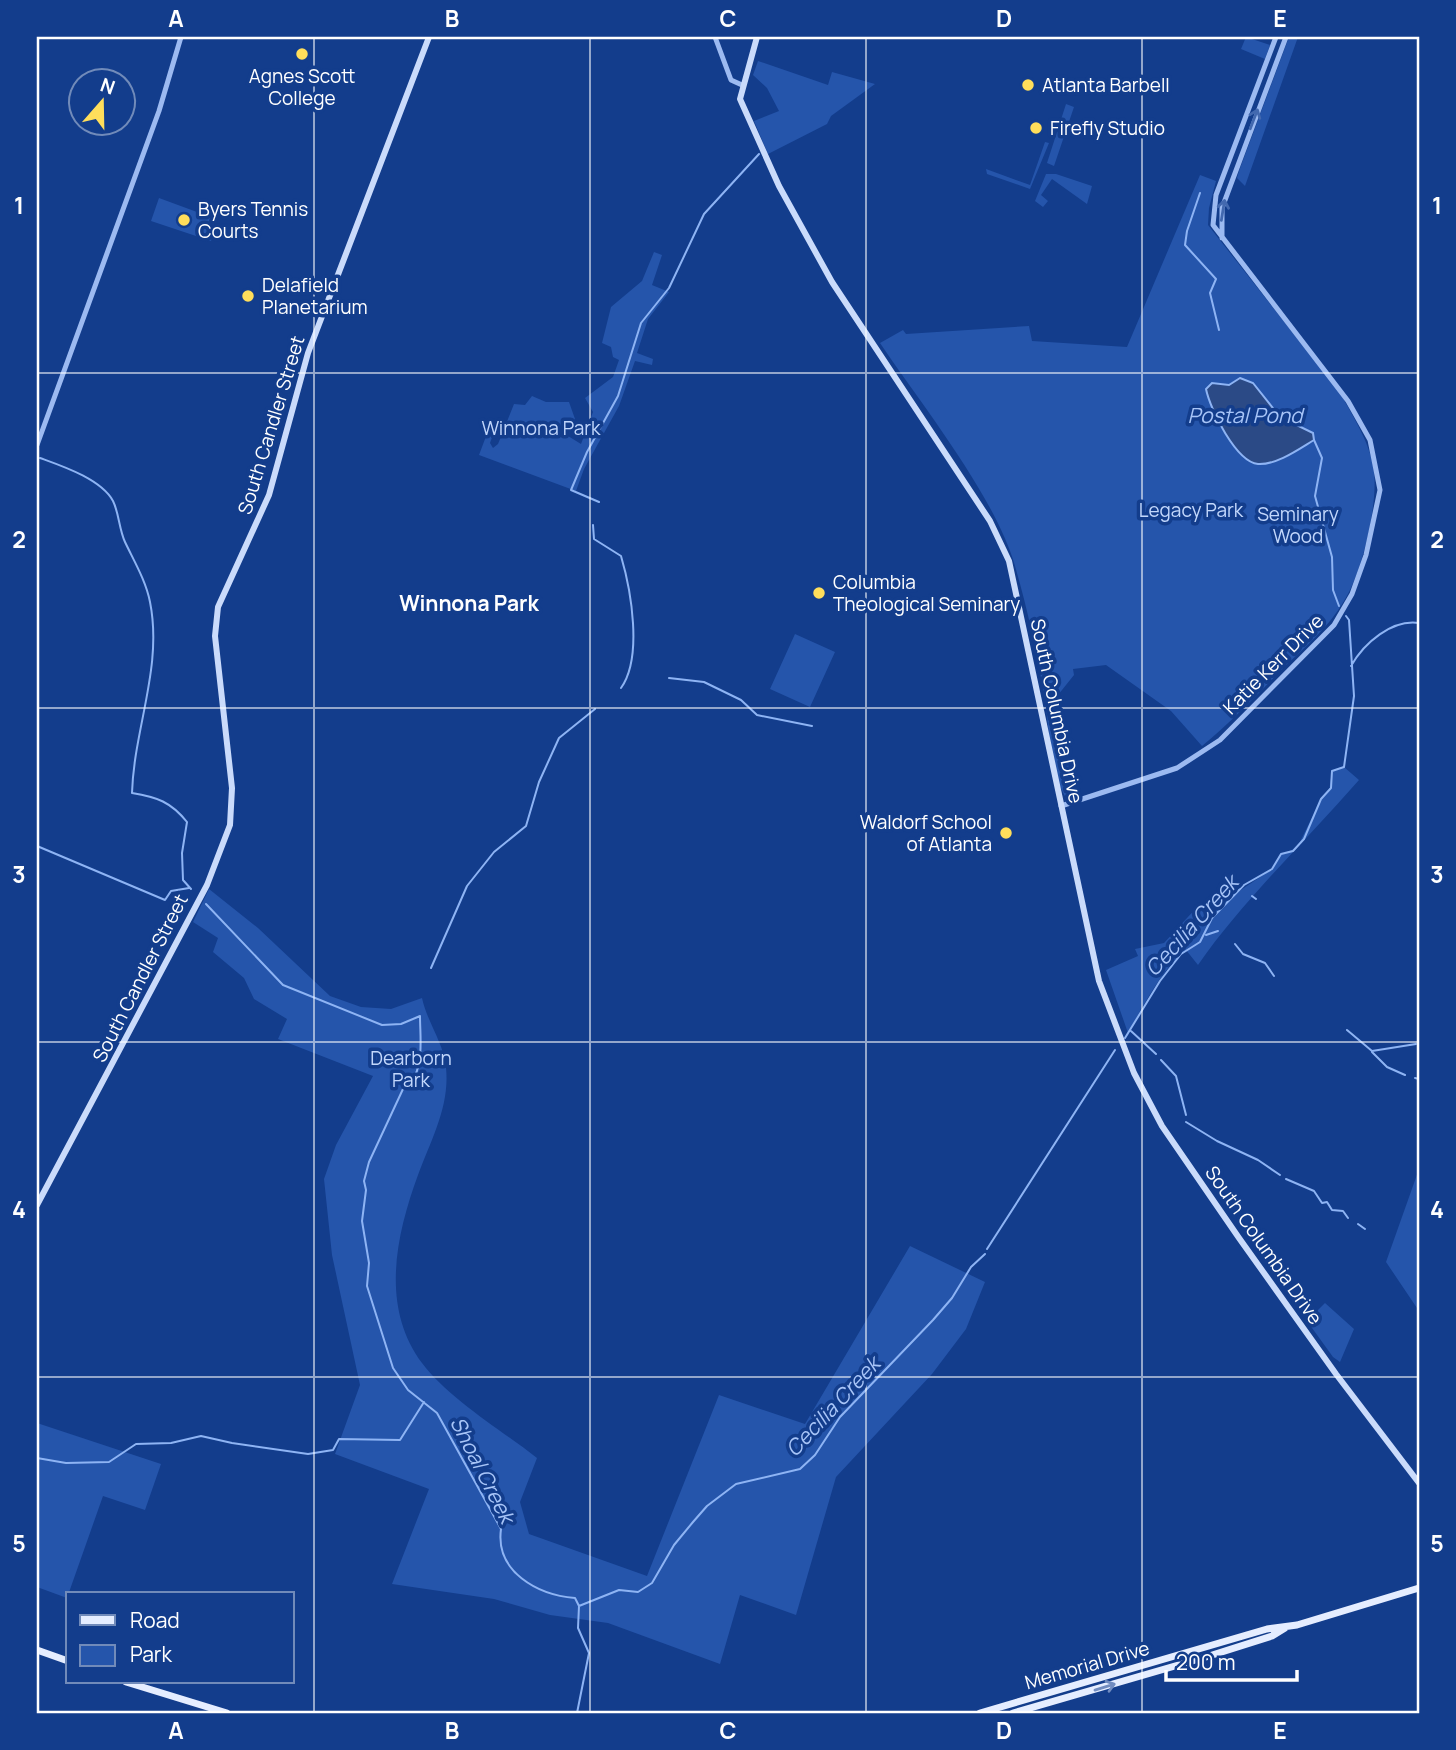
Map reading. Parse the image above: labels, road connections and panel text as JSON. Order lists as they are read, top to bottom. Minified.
{"streets":{"main road":["South Candler Street","South Columbia Drive","Memorial Drive"],"street":["Katie Kerr Drive"]},"crossings":[["Katie Kerr Drive","South Columbia Drive"]],"districts":["Winnona Park"],"water":["Postal Pond","Cecilia Creek","Shoal Creek"],"parks":["Winnona Park","Legacy Park","Seminary Wood","Dearborn Park"],"places":["Agnes Scott College","Atlanta Barbell","Firefly Studio","Byers Tennis Courts","Delafield Planetarium","Columbia Theological Seminary","Waldorf School of Atlanta"],"legend":["Road","Park"],"scale_bar":"200 m","north":"top","grid":{"columns":["A","B","C","D","E"],"rows":["1","2","3","4","5"]}}
